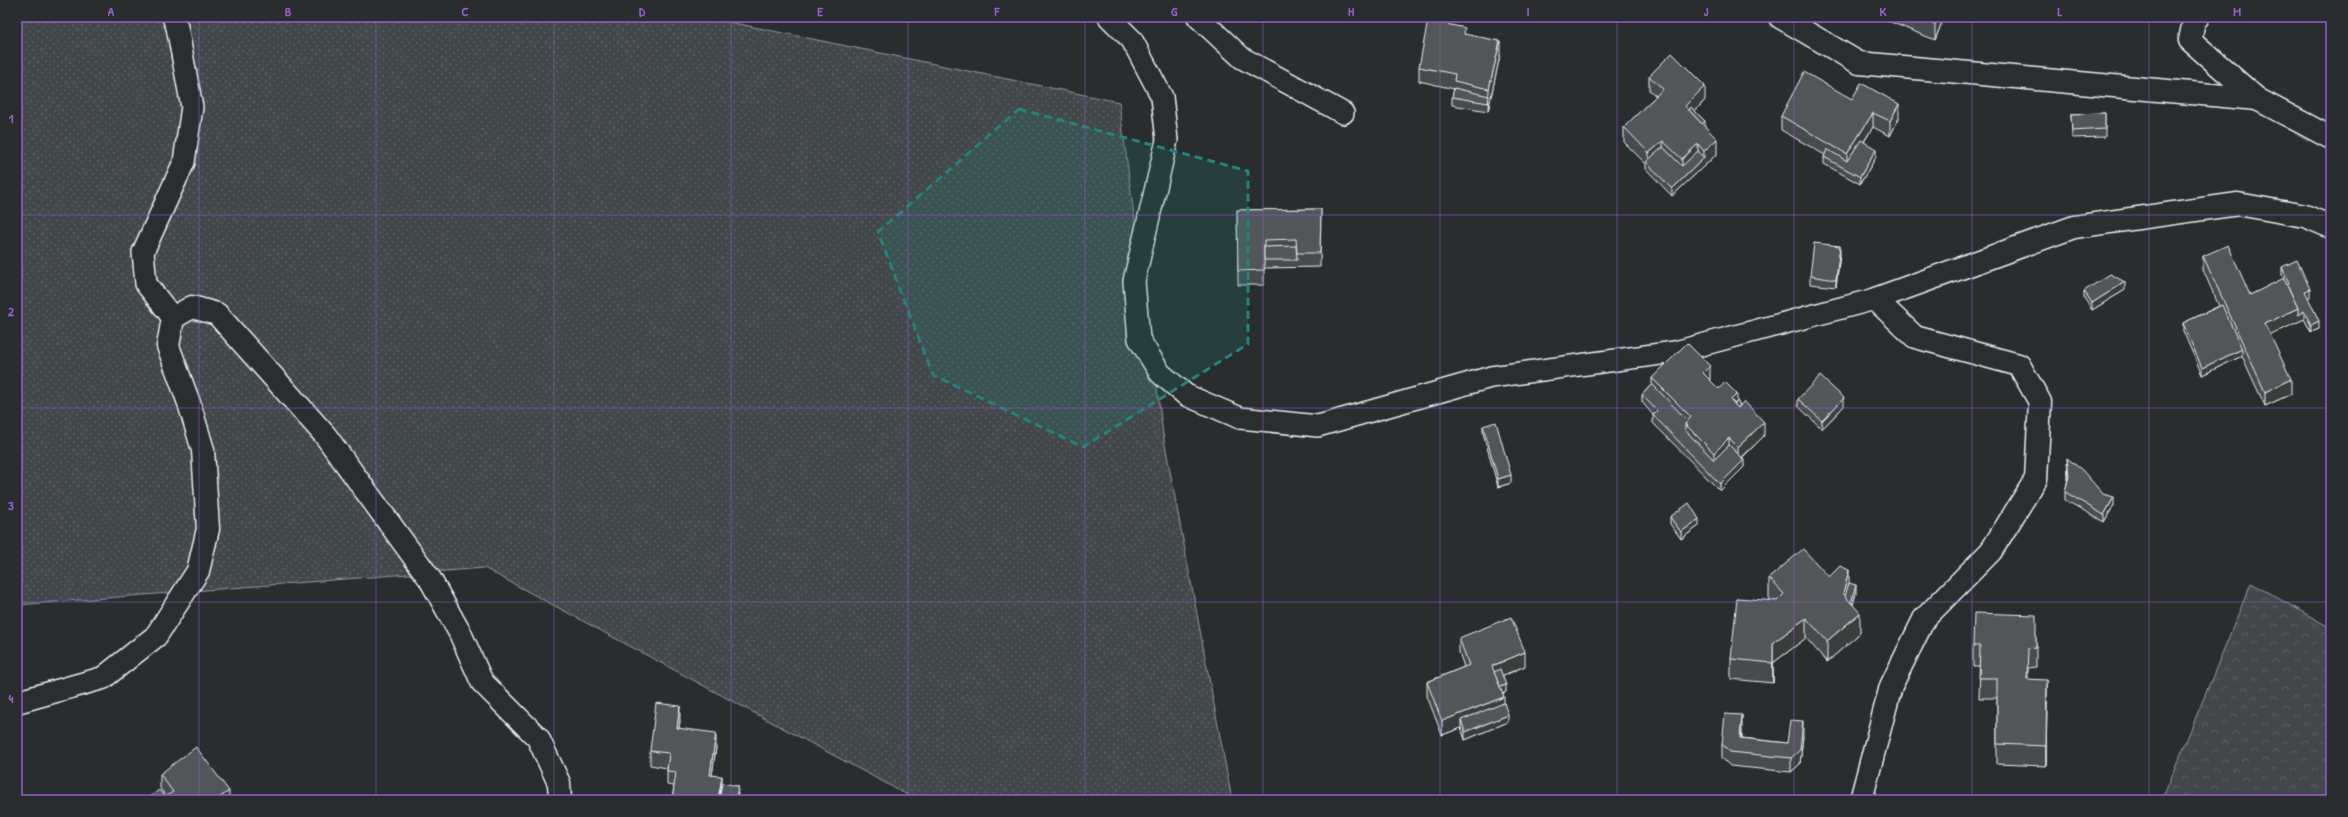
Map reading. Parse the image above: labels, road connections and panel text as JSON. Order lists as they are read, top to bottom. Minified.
{"grid":{"columns":["A","B","C","D","E","F","G","H","I","J","K","L","M"],"rows":["1","2","3","4"]}}
